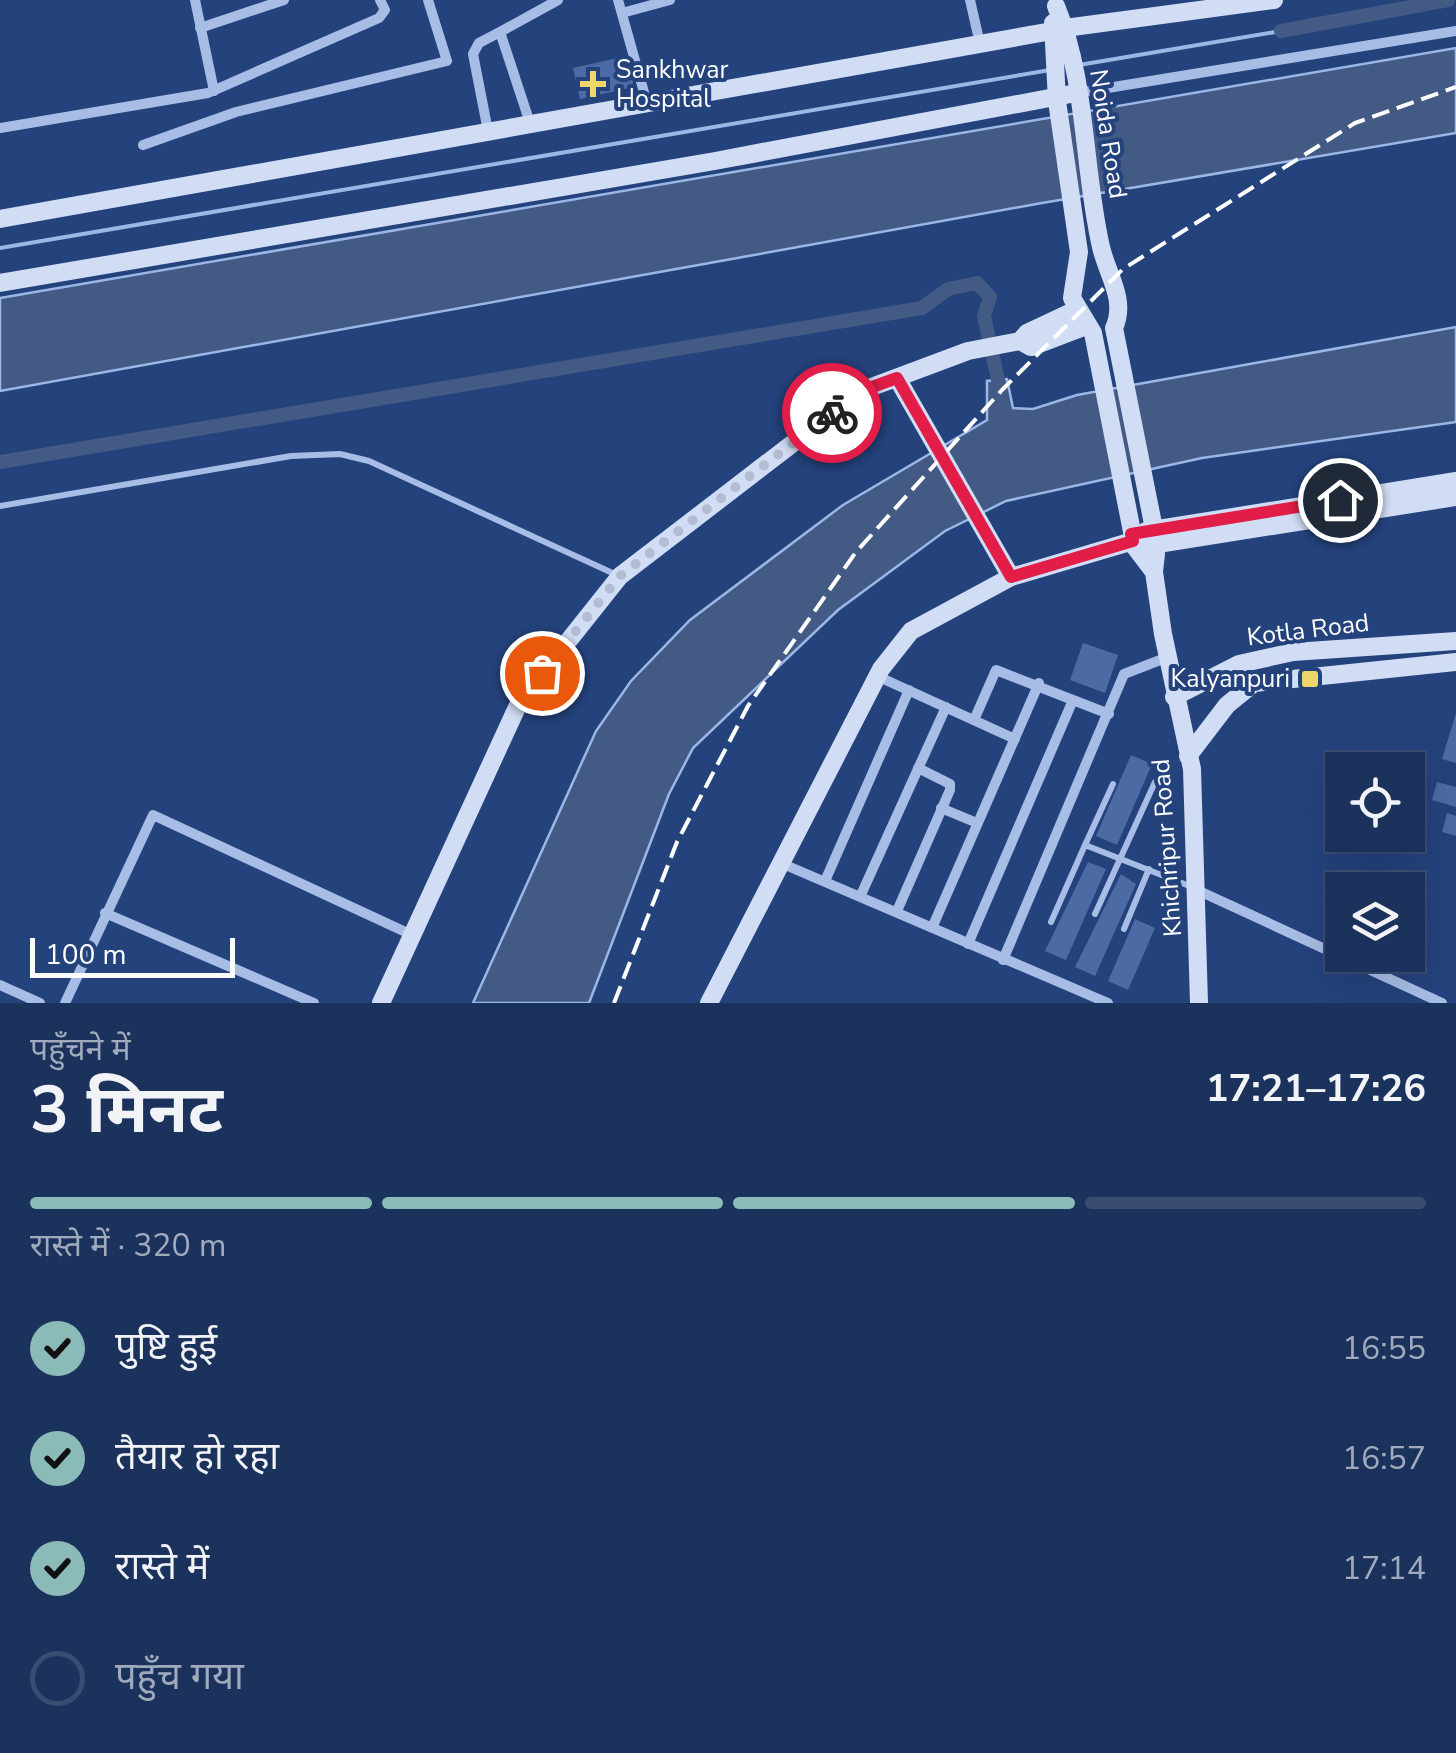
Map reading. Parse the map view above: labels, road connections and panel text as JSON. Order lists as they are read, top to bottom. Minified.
{"streets":{"street":["Noida Road","Kotla Road","Khichripur Road"]},"crossings":[["Noida Road","Khichripur Road"],["Kotla Road","Khichripur Road"]],"places":{"health":["Sankhwar Hospital"],"transit":["Kalyanpuri"]},"scale_bar":"100 m","page":{"scale":"100 m","heading":["3 मिनट","पहुँचने में","17:21–17:26"],"bar":"रास्ते में · 320 m","list":[["पुष्टि हुई","16:55"],["तैयार हो रहा","16:57"],["रास्ते में","17:14"],"पहुँच गया"]}}
